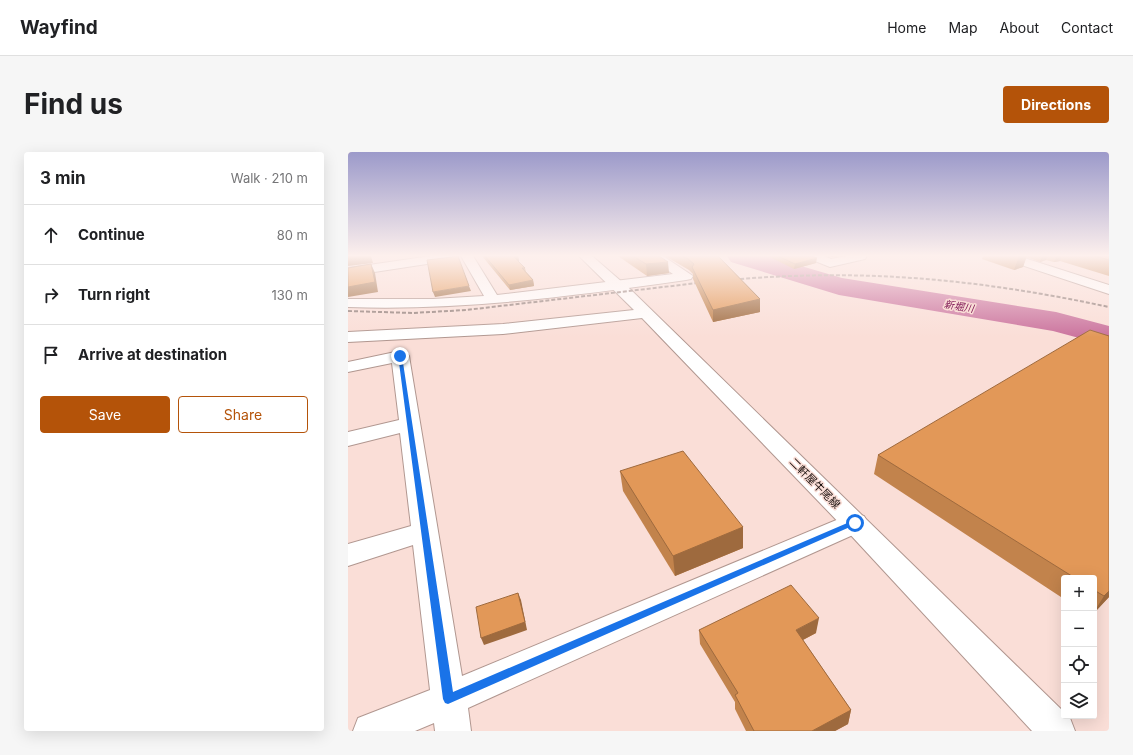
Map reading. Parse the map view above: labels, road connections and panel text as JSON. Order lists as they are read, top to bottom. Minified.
{"streets":{"street":["二軒屋牛尾線"]},"water":["新堀川"],"page":{"header":"Wayfind","nav":["Home","Map","About","Contact"],"buttons":["Directions",["Save","Share"]],"title":"Find us","heading":["3 min","Walk · 210 m"],"list":[["Continue","80 m"],["Turn right","130 m"],"Arrive at destination"],"map_buttons":["+","−"]}}
